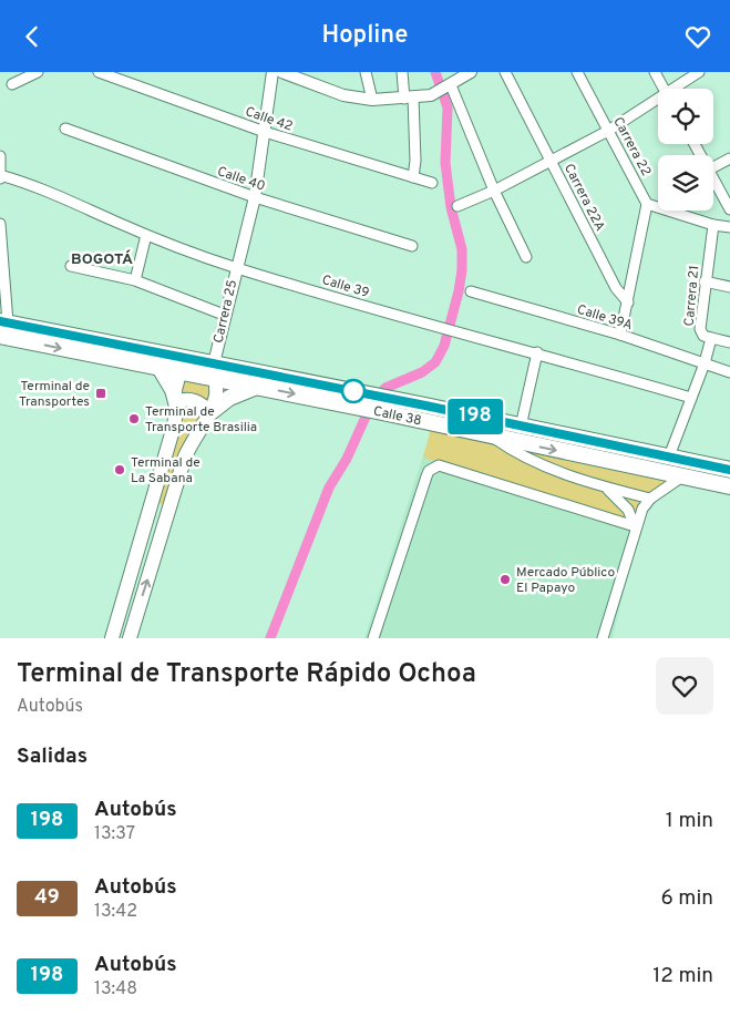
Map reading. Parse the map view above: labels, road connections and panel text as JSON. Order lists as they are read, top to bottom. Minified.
{"streets":{"highway":["Calle 38"],"main road":["Carrera 25"],"street":["Calle 42","Carrera 22","Calle 40","Carrera 22A","Calle 39","Carrera 21","Calle 39A"]},"crossings":[["Calle 42","Carrera 25"],["Calle 40","Carrera 25"],["Calle 39","Carrera 21"],["Calle 39","Carrera 25"],["Carrera 21","Calle 39A"],["Carrera 21","Calle 38"],["Carrera 25","Calle 38"]],"one_way":["Carrera 25"],"districts":["BOGOTÁ"],"places":{"transit":["Terminal de Transportes"],"other":["Terminal de Transporte Brasilia","Terminal de La Sabana","Mercado Público El Papayo"]},"lines":["bus line 198"],"page":{"header":"Hopline","on_map":"198","heading":[["Terminal de Transporte Rápido Ochoa","Autobús"],"Salidas"],"list":[{"mark":"198","name":"Autobús","note":"13:37","value":"1 min"},{"mark":"49","name":"Autobús","note":"13:42","value":"6 min"},{"mark":"198","name":"Autobús","note":"13:48","value":"12 min"}]}}
